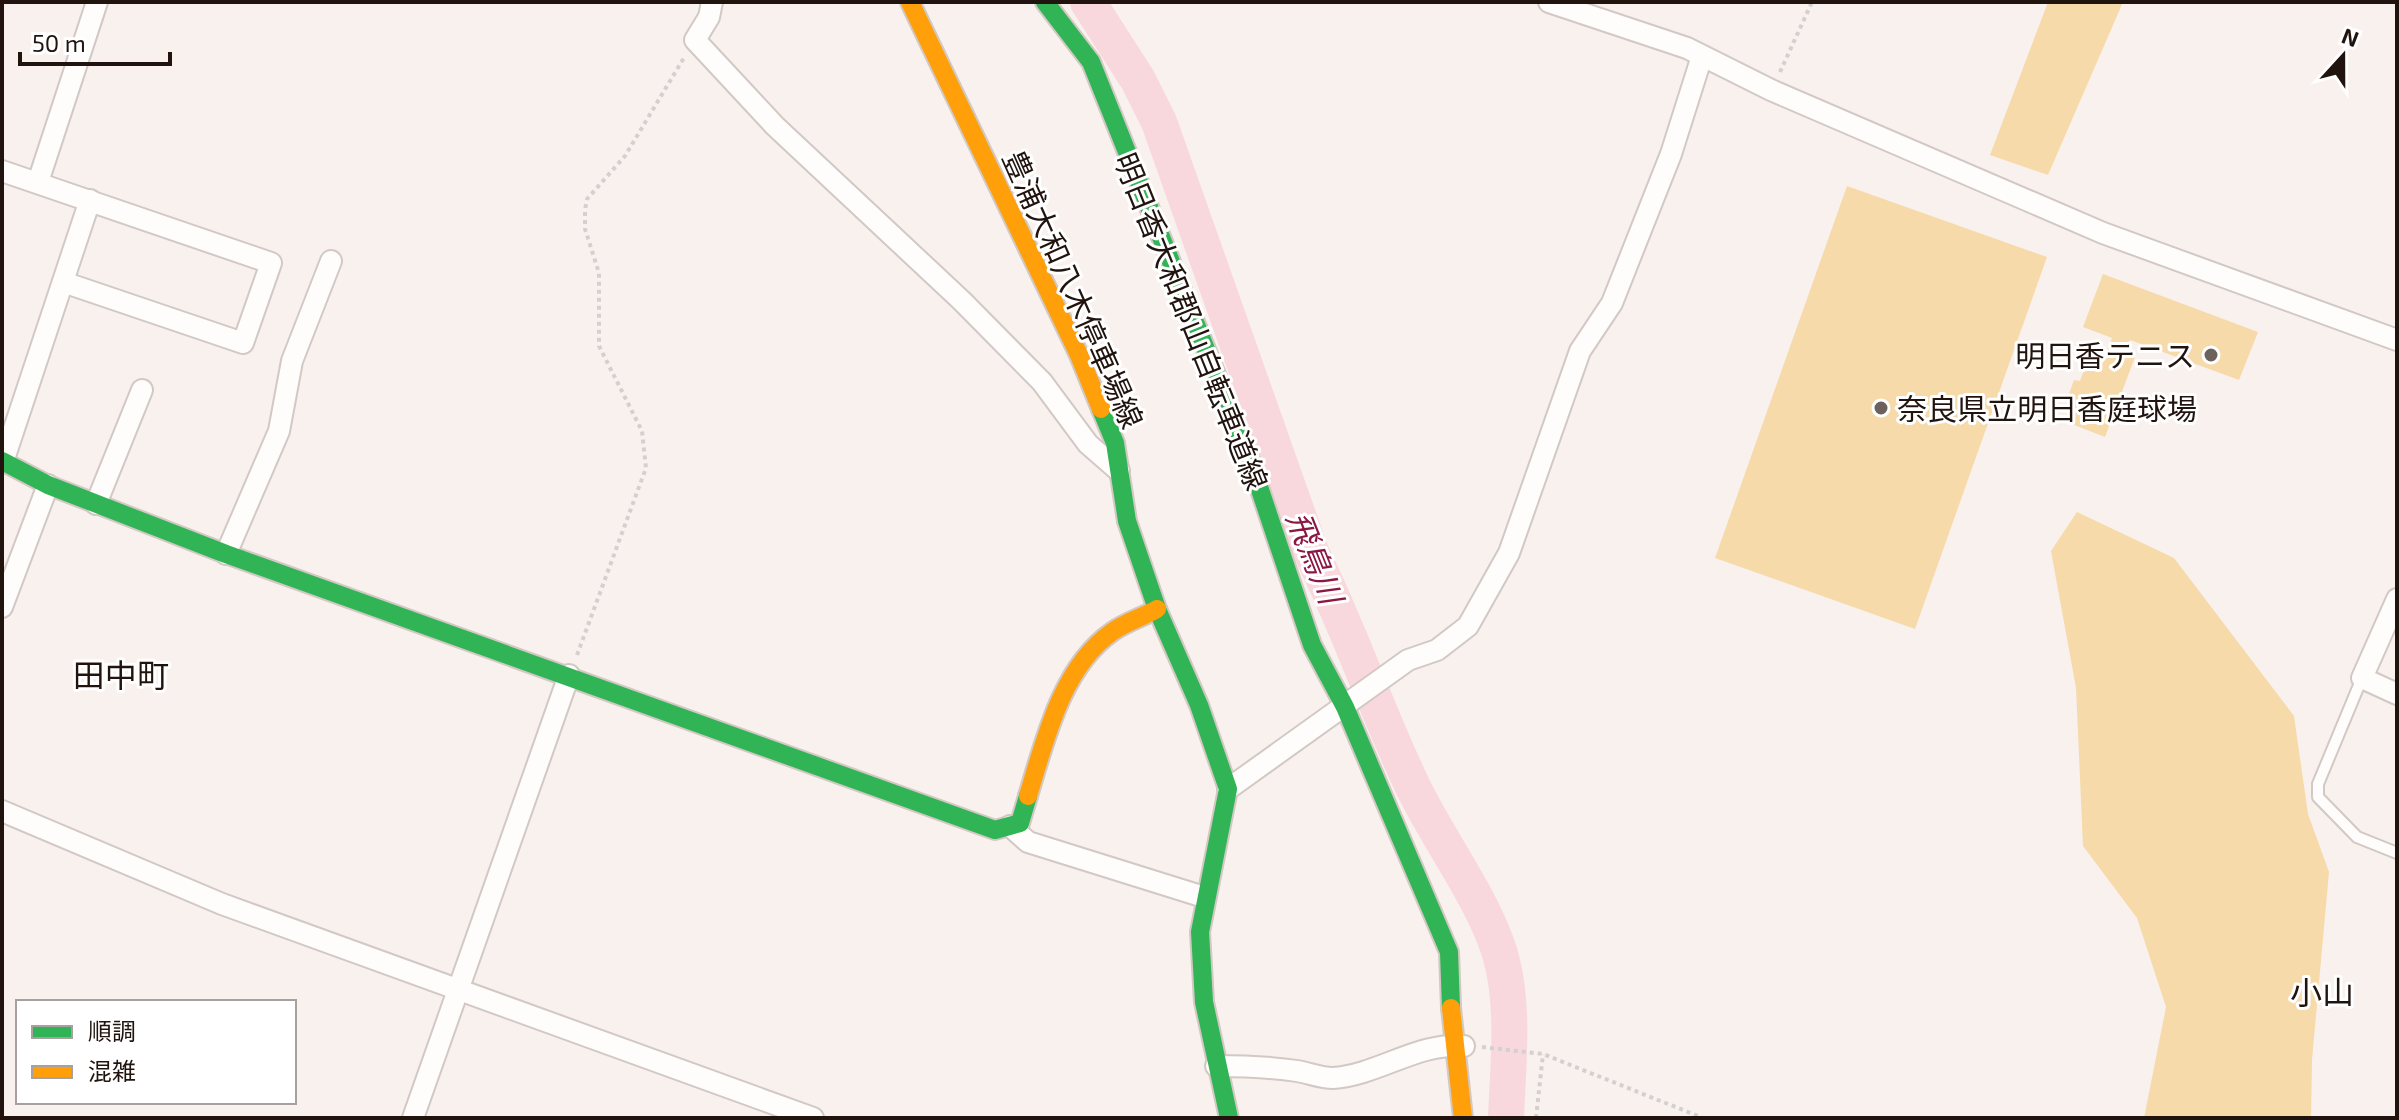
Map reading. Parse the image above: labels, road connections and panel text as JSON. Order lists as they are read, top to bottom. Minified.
{"streets":{"street":["豊浦大和八木停車場線","明日香大和郡山自転車道線"]},"districts":["田中町","小山"],"water":["飛鳥川"],"places":["明日香テニス","奈良県立明日香庭球場"],"legend":["順調","混雑"],"scale_bar":"50 m","north":"top"}
